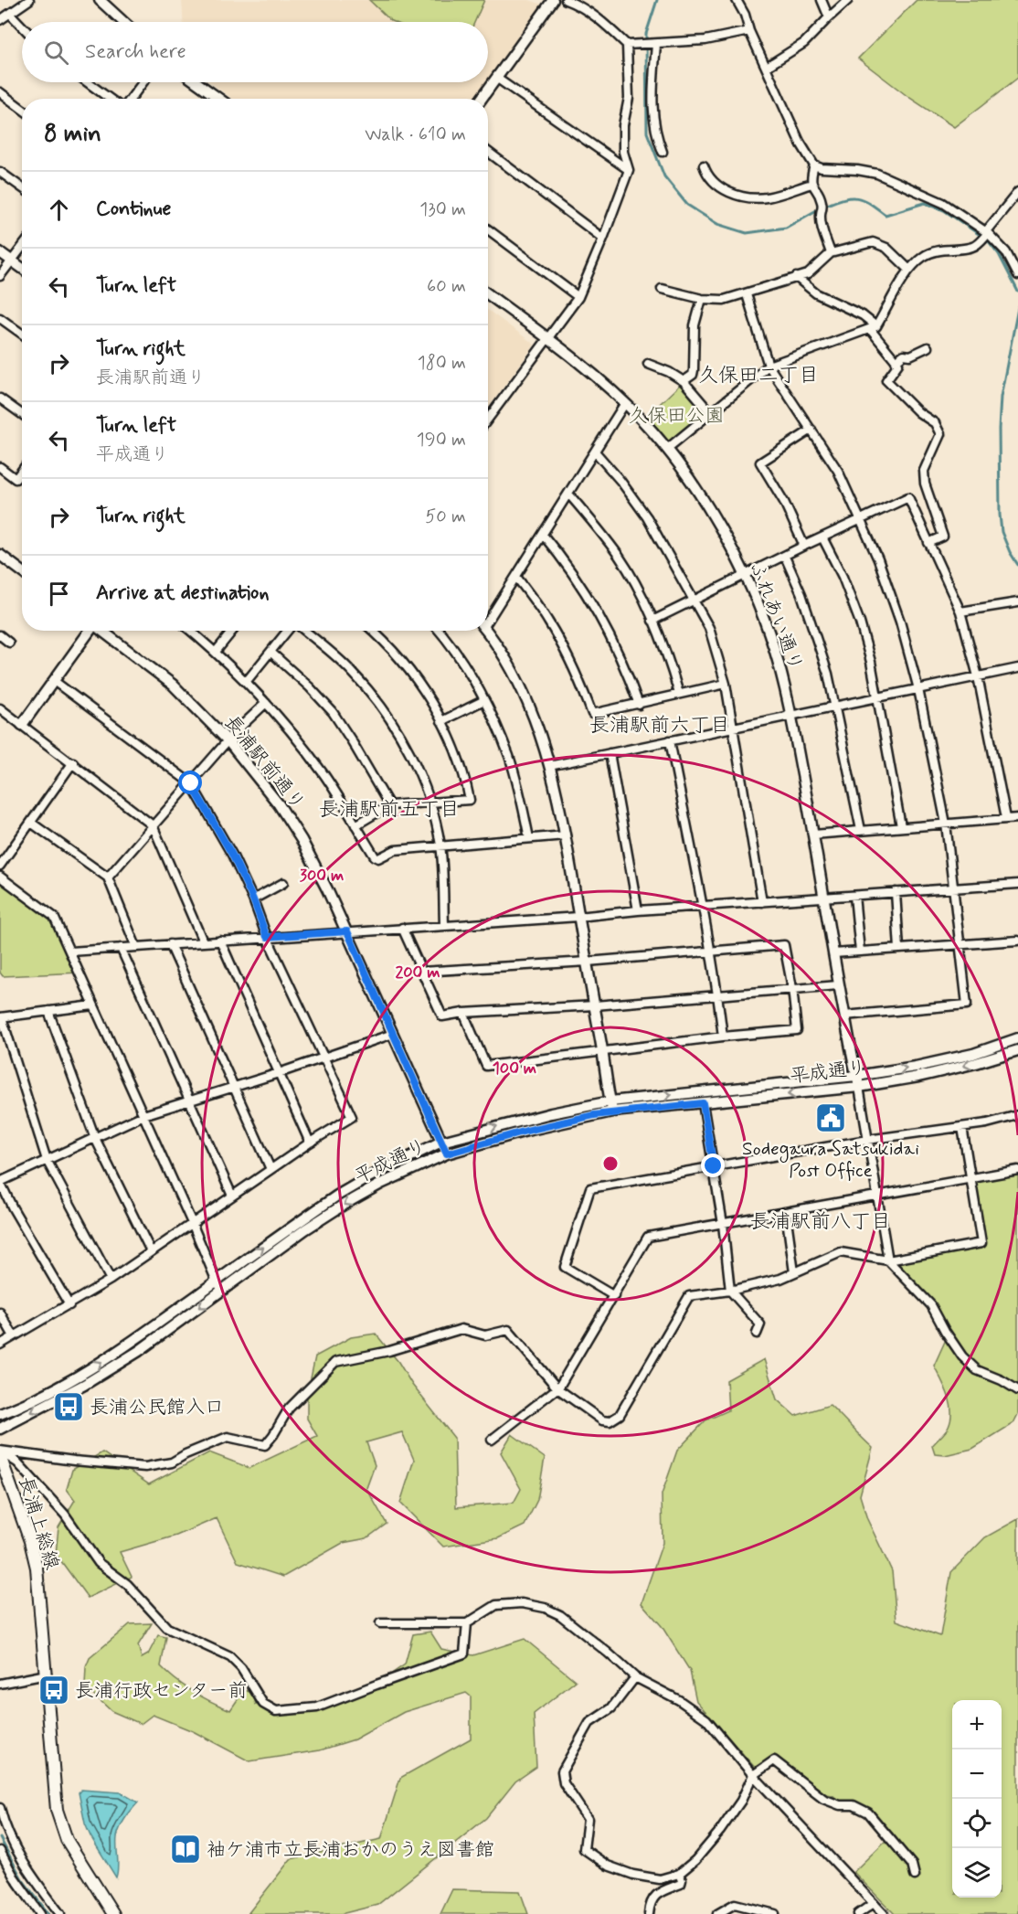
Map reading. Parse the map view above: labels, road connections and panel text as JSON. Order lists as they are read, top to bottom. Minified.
{"streets":{"main road":["長浦上総線"],"street":["ふれあい通り","長浦駅前通り","平成通り"]},"crossings":[["ふれあい通り","平成通り"],["長浦駅前通り","平成通り"]],"districts":["久保田二丁目","長浦駅前六丁目","長浦駅前五丁目","長浦駅前八丁目"],"parks":["久保田公園"],"places":{"public building":["Sodegaura Satsukidai Post Office"],"bus stop":["長浦公民館入口","長浦行政センター前"],"library":["袖ケ浦市立長浦おかのうえ図書館"]},"page":{"search":"Search here","heading":["8 min","Walk · 610 m"],"list":[["Continue","130 m"],["Turn left","60 m"],["Turn right","長浦駅前通り","180 m"],["Turn left","平成通り","190 m"],["Turn right","50 m"],"Arrive at destination"],"map_buttons":["+","−"]},"rings":["300 m","200 m","100 m"]}
